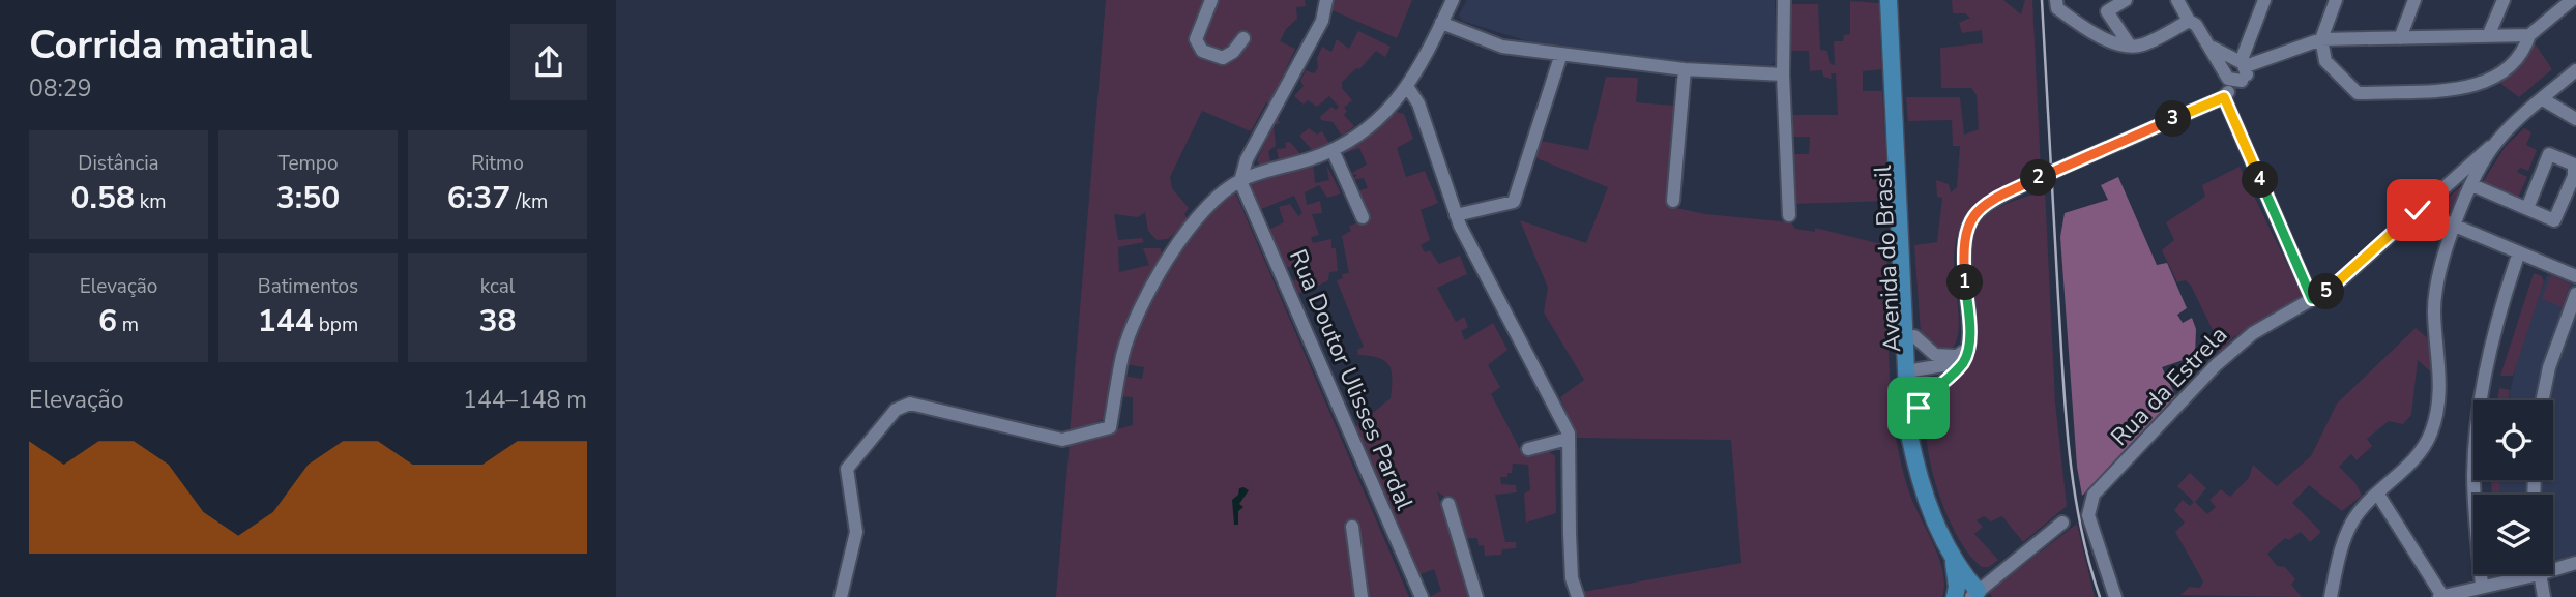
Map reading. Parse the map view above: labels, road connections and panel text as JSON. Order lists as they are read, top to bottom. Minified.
{"streets":{"main road":["Avenida do Brasil"],"street":["Rua Doutor Ulisses Pardal","Rua da Estrela"]},"page":{"heading":["Corrida matinal","08:29"],"pins":["3","2","4","1","5"],"stats":[["Distância","0.58 km"],["Tempo","3:50"],["Ritmo","6:37 /km"],["Elevação","6 m"],["Batimentos","144 bpm"],["kcal","38"]],"chart":["Elevação","144–148 m"]}}
